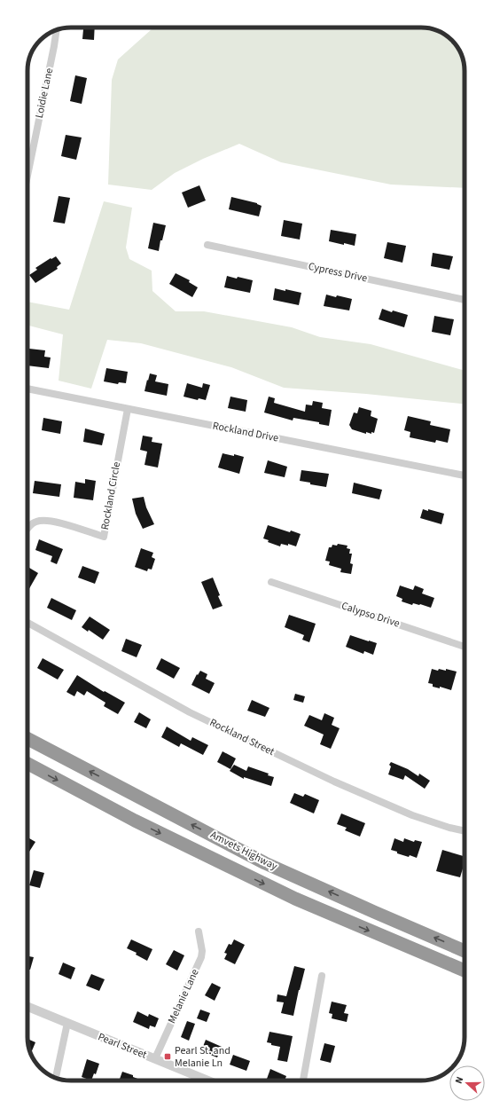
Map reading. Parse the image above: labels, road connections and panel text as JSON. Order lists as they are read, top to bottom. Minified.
{"streets":{"highway":["Amvets Highway"],"street":["Loidie Lane","Cypress Drive","Rockland Drive","Rockland Circle","Calypso Drive","Rockland Street","Melanie Lane","Pearl Street"]},"crossings":[["Rockland Drive","Rockland Circle"],["Melanie Lane","Pearl Street"]],"places":{"transit":["Pearl St. and Melanie Ln"]},"north":"left"}
